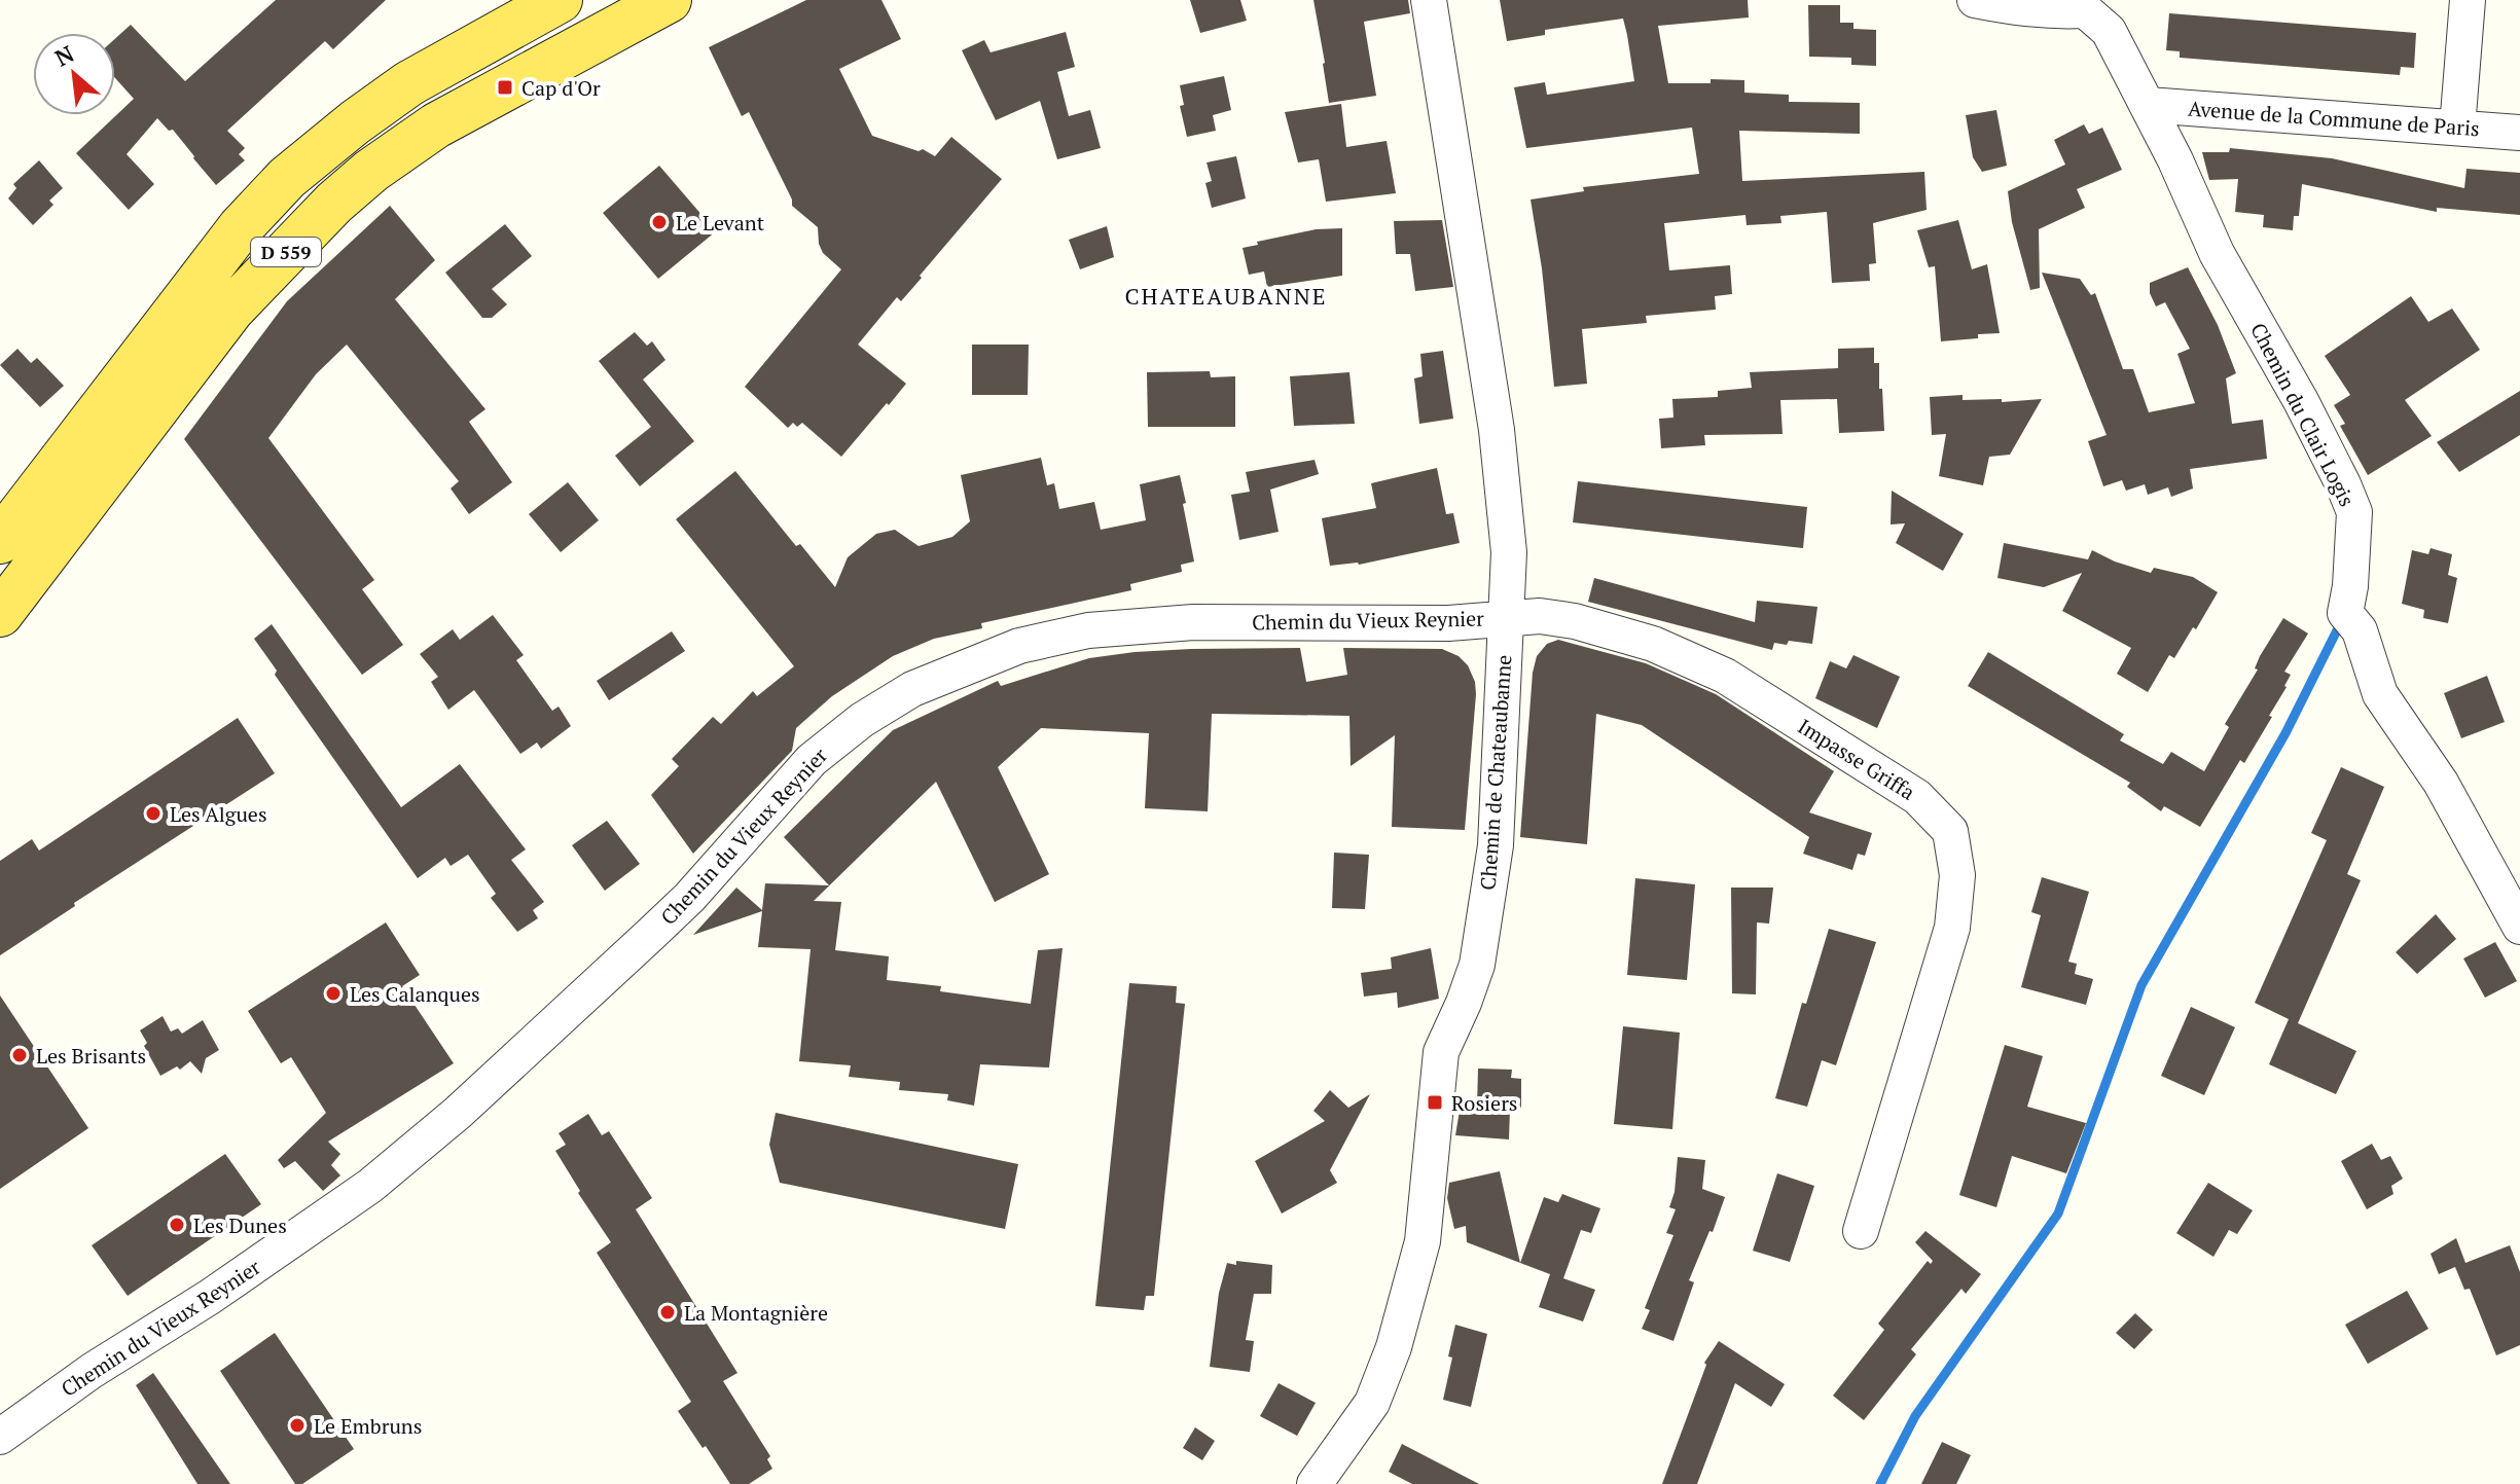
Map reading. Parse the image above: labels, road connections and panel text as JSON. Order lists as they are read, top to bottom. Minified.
{"streets":{"main road":["D 559"],"street":["Avenue de la Commune de Paris","Chemin du Clair Logis","Chemin du Vieux Reynier","Impasse Griffa","Chemin de Chateaubanne"]},"crossings":[["Avenue de la Commune de Paris","Chemin du Clair Logis"],["Chemin du Vieux Reynier","Impasse Griffa"],["Chemin du Vieux Reynier","Chemin de Chateaubanne"],["Impasse Griffa","Chemin de Chateaubanne"]],"districts":["CHATEAUBANNE"],"places":{"transit":["Cap d'Or","Rosiers"],"other":["Le Levant","Les Algues","Les Calanques","Les Brisants","Les Dunes","La Montagnière","Le Embruns"]},"north":"top left"}
